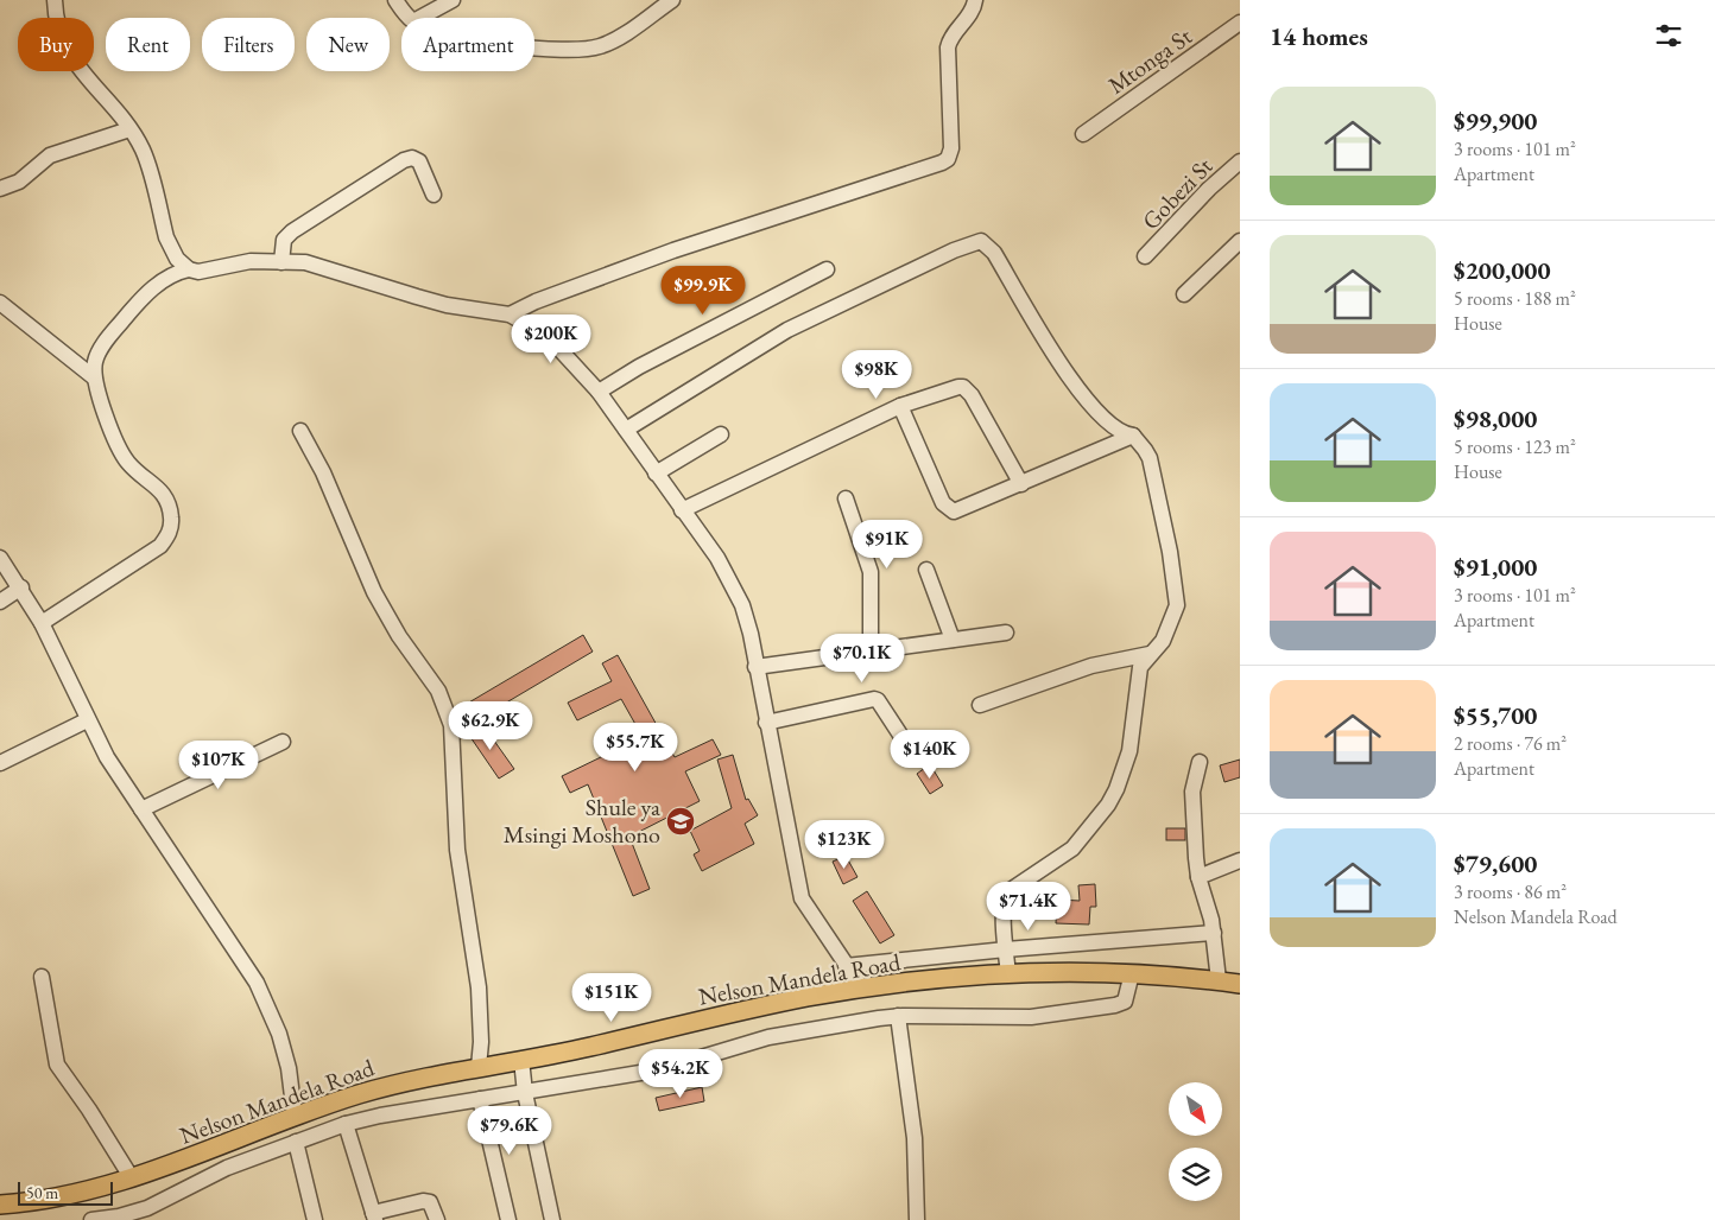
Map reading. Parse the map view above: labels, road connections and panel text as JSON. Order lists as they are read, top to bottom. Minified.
{"streets":{"main road":["Nelson Mandela Road"],"street":["Mtonga St","Gobezi St"]},"places":{"school or university":["Shule ya Msingi Moshono"]},"scale_bar":"50 m","north":"bottom right","page":{"heading":"14 homes","chip":["Buy","Rent","Filters","New","Apartment"],"list":[{"name":"$99,900","note":"3 rooms · 101 m² · Apartment"},{"name":"$200,000","note":"5 rooms · 188 m² · House"},{"name":"$98,000","note":"5 rooms · 123 m² · House"},{"name":"$91,000","note":"3 rooms · 101 m² · Apartment"},{"name":"$55,700","note":"2 rooms · 76 m² · Apartment"},{"name":"$79,600","note":"3 rooms · 86 m² · Nelson Mandela Road"}],"price":["$99.9K","$200K","$98K","$91K","$70.1K","$62.9K","$55.7K","$140K","$107K","$123K","$71.4K","$151K","$54.2K","$79.6K"],"scale":"50 m"}}
